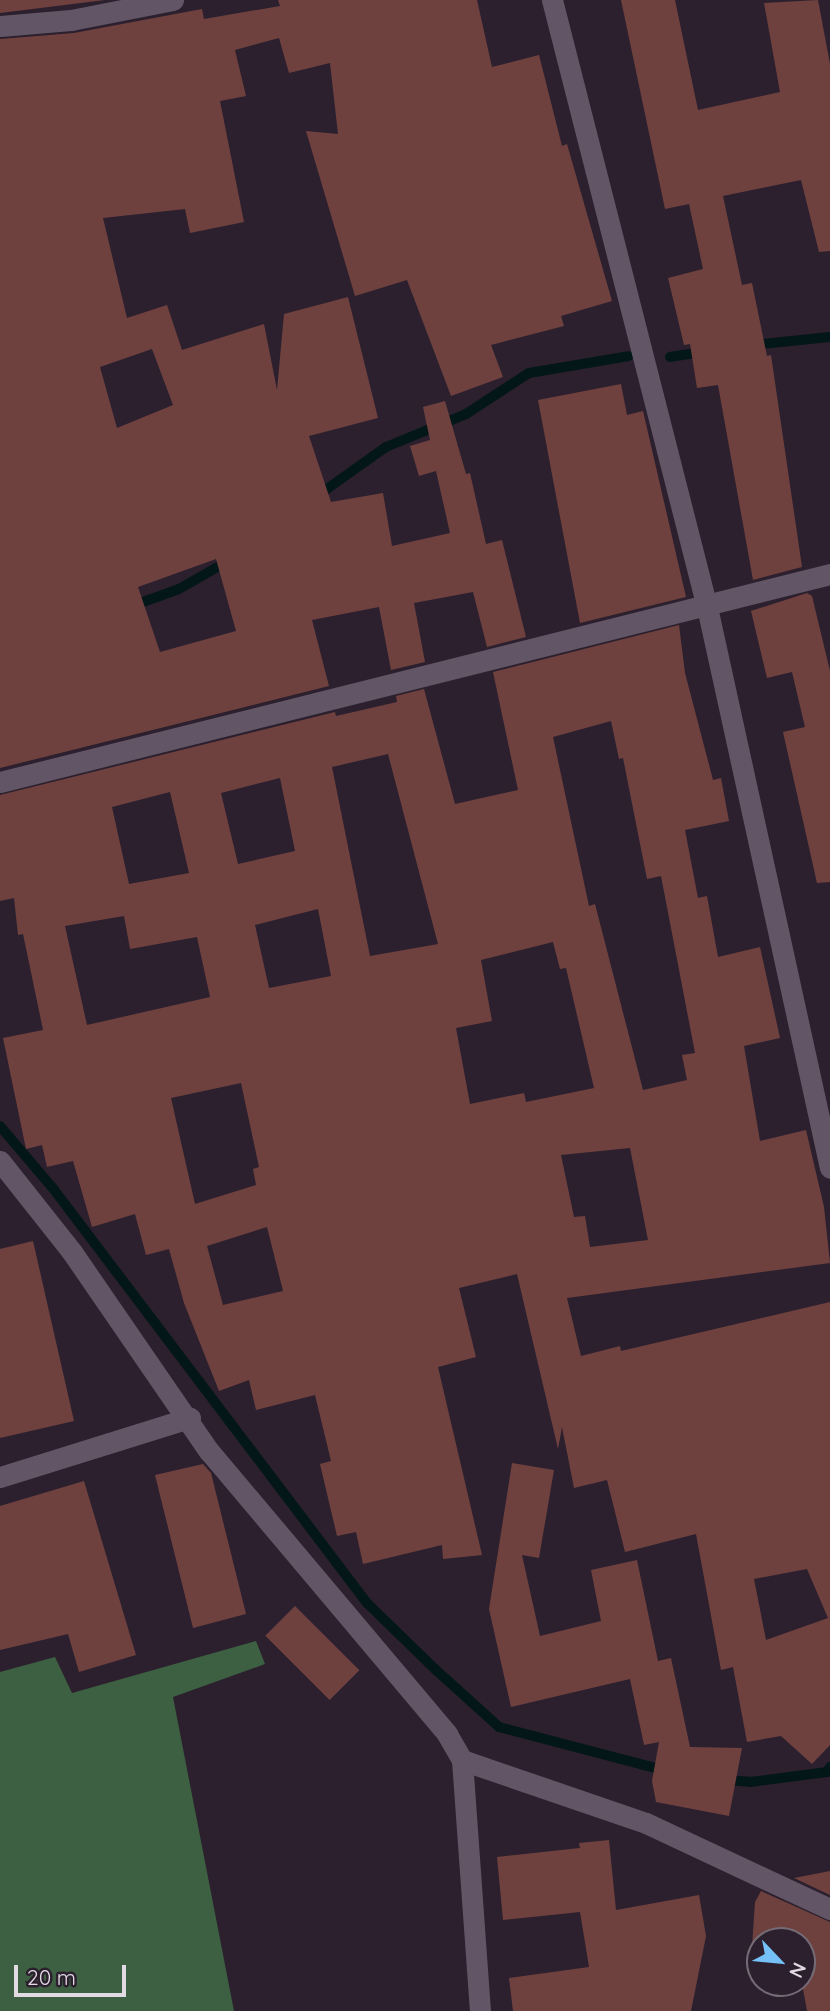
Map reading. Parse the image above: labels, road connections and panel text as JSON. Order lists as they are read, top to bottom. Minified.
{"scale_bar":"20 m","north":"bottom right"}
